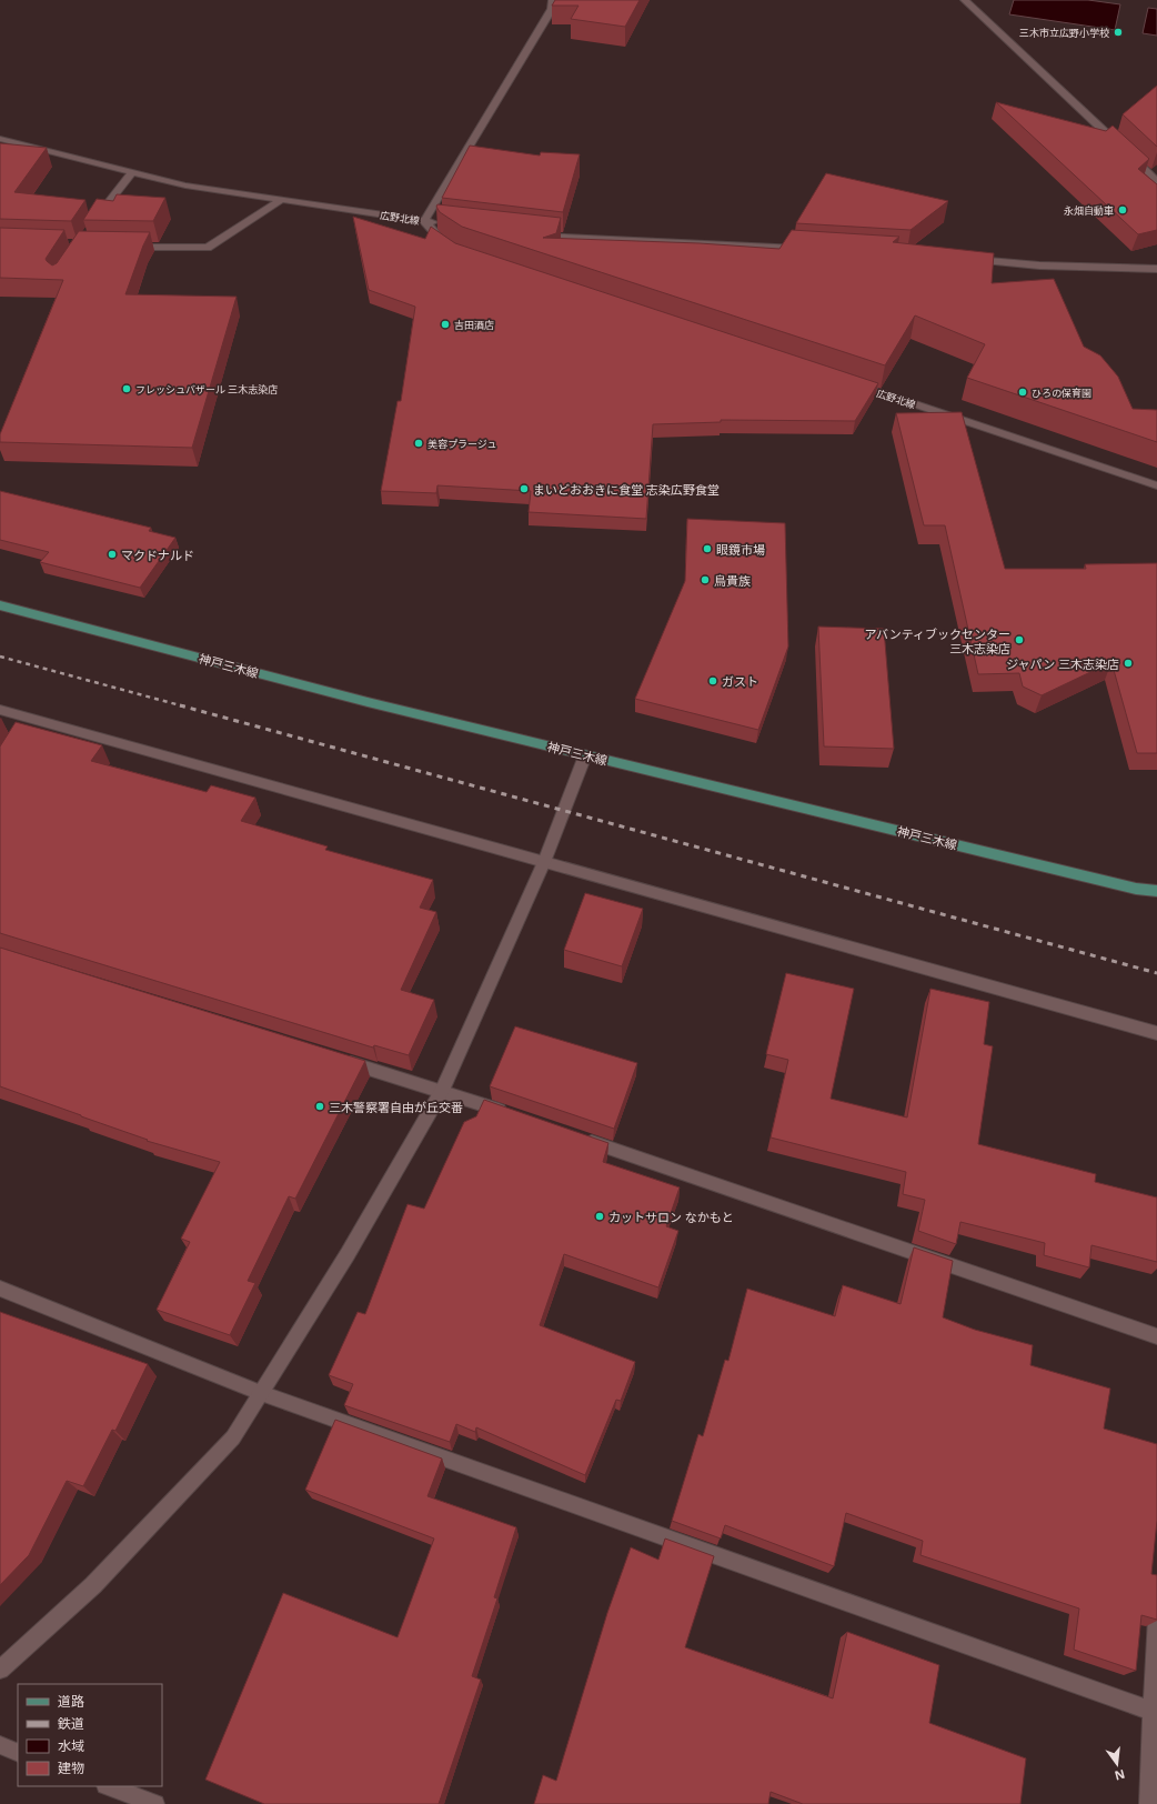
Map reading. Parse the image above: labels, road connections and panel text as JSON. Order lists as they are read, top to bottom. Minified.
{"streets":{"main road":["神戸三木線"],"street":["広野北線"]},"places":["三木市立広野小学校","永畑自動車","吉田酒店","フレッシュバザール 三木志染店","ひろの保育園","美容プラージュ","まいどおおきに食堂 志染広野食堂","眼鏡市場","マクドナルド","鳥貴族","アバンティブックセンター 三木志染店","ジャパン 三木志染店","ガスト","三木警察署自由が丘交番","カットサロン なかもと"],"legend":["道路","鉄道","水域","建物"],"north":"bottom"}
